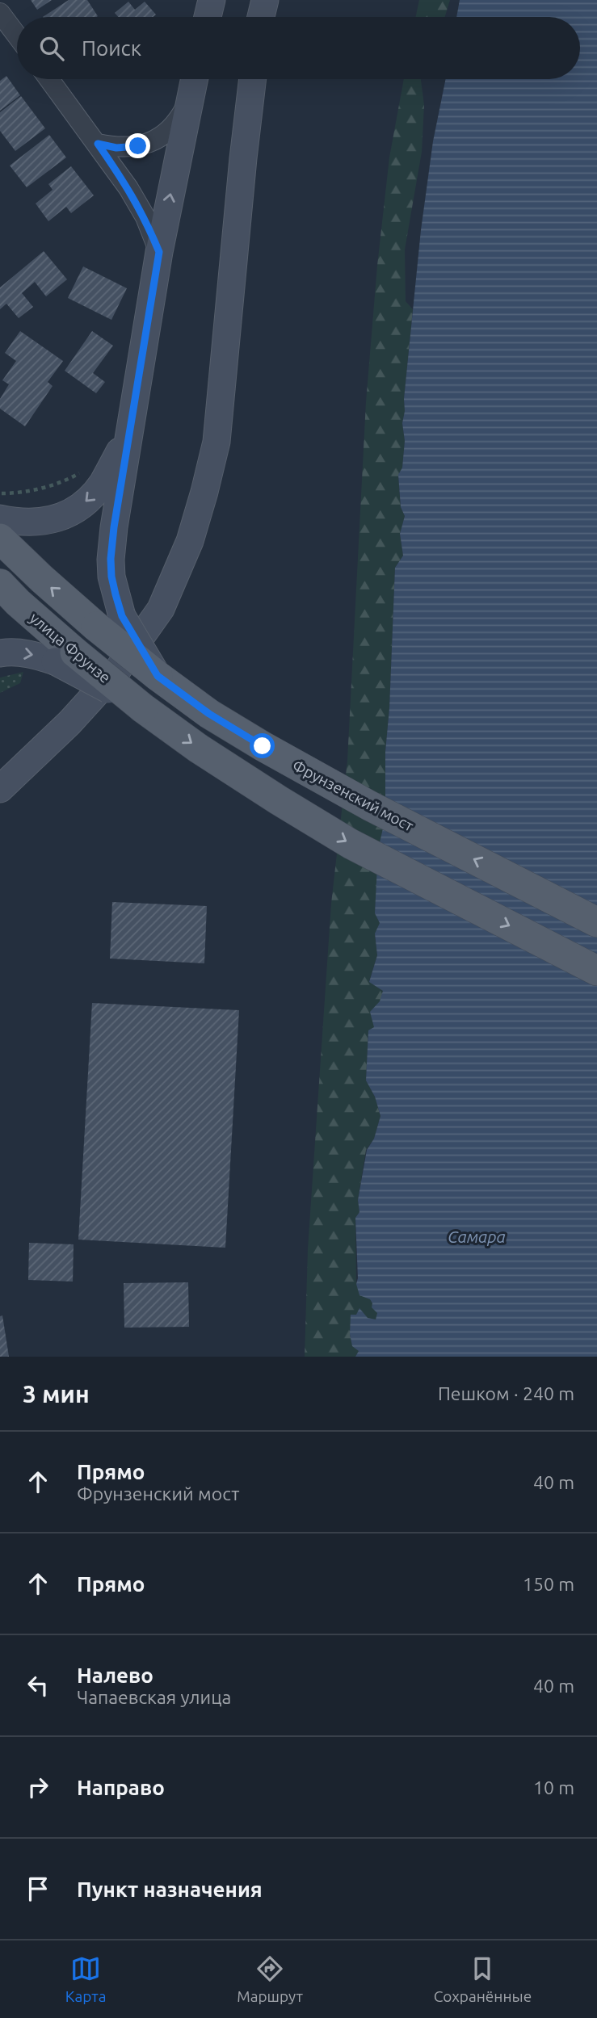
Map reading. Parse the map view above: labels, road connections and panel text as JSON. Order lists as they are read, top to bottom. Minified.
{"streets":{"main road":["улица Фрунзе","Фрунзенский мост"]},"one_way":["улица Фрунзе","Фрунзенский мост"],"water":["Самара"],"page":{"search":"Поиск","heading":["3 мин","Пешком · 240 m"],"list":[["Прямо","Фрунзенский мост","40 m"],["Прямо","150 m"],["Налево","Чапаевская улица","40 m"],["Направо","10 m"],"Пункт назначения"],"nav":["Карта","Маршрут","Сохранённые"]}}
